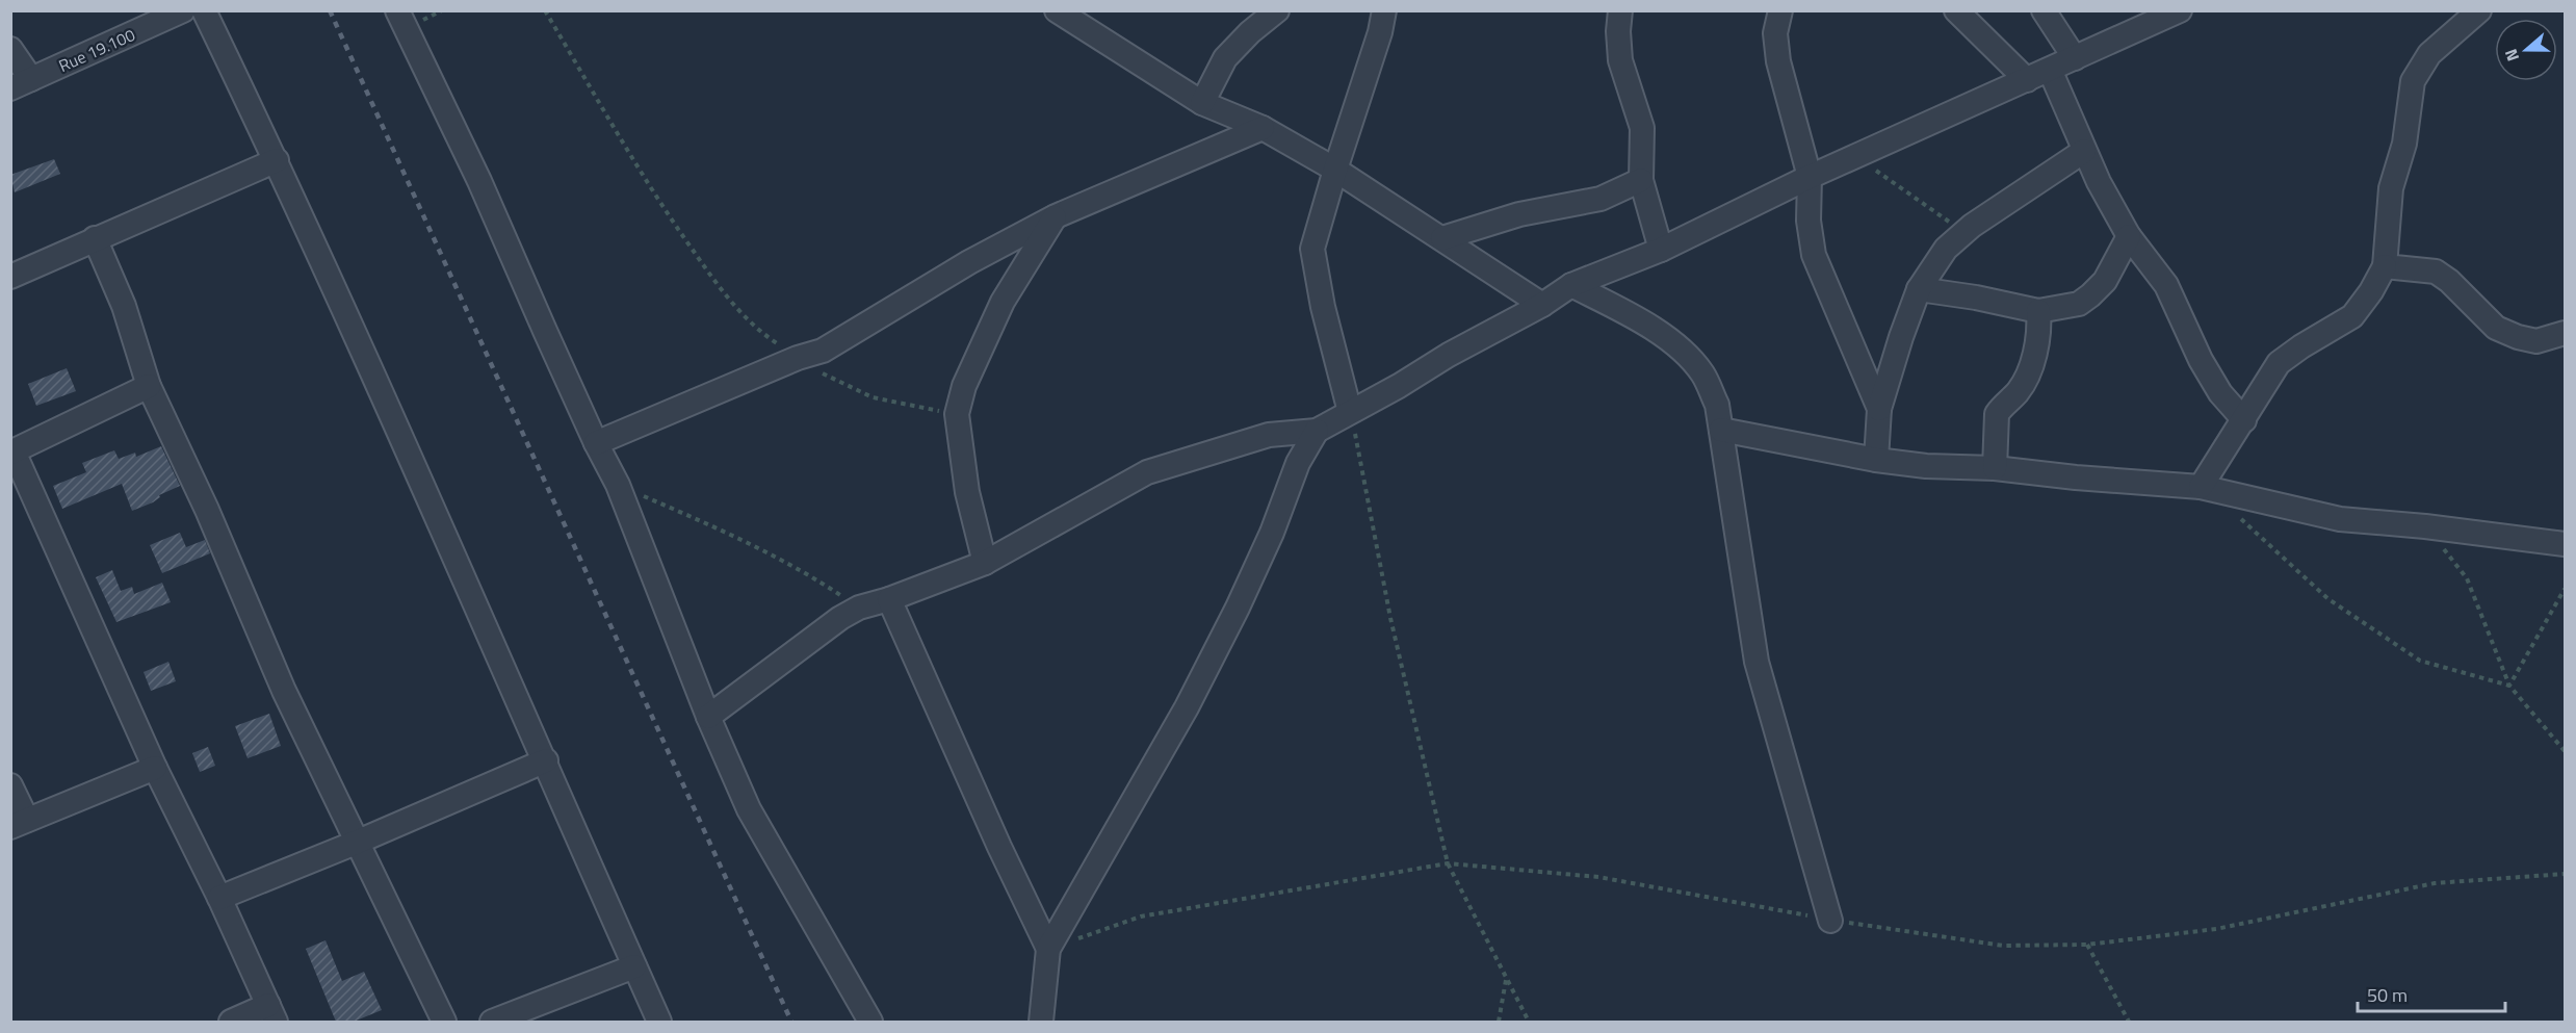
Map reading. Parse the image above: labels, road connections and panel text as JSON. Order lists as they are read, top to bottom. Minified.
{"streets":{"street":["Rue 19.100"]},"scale_bar":"50 m","north":"left"}
